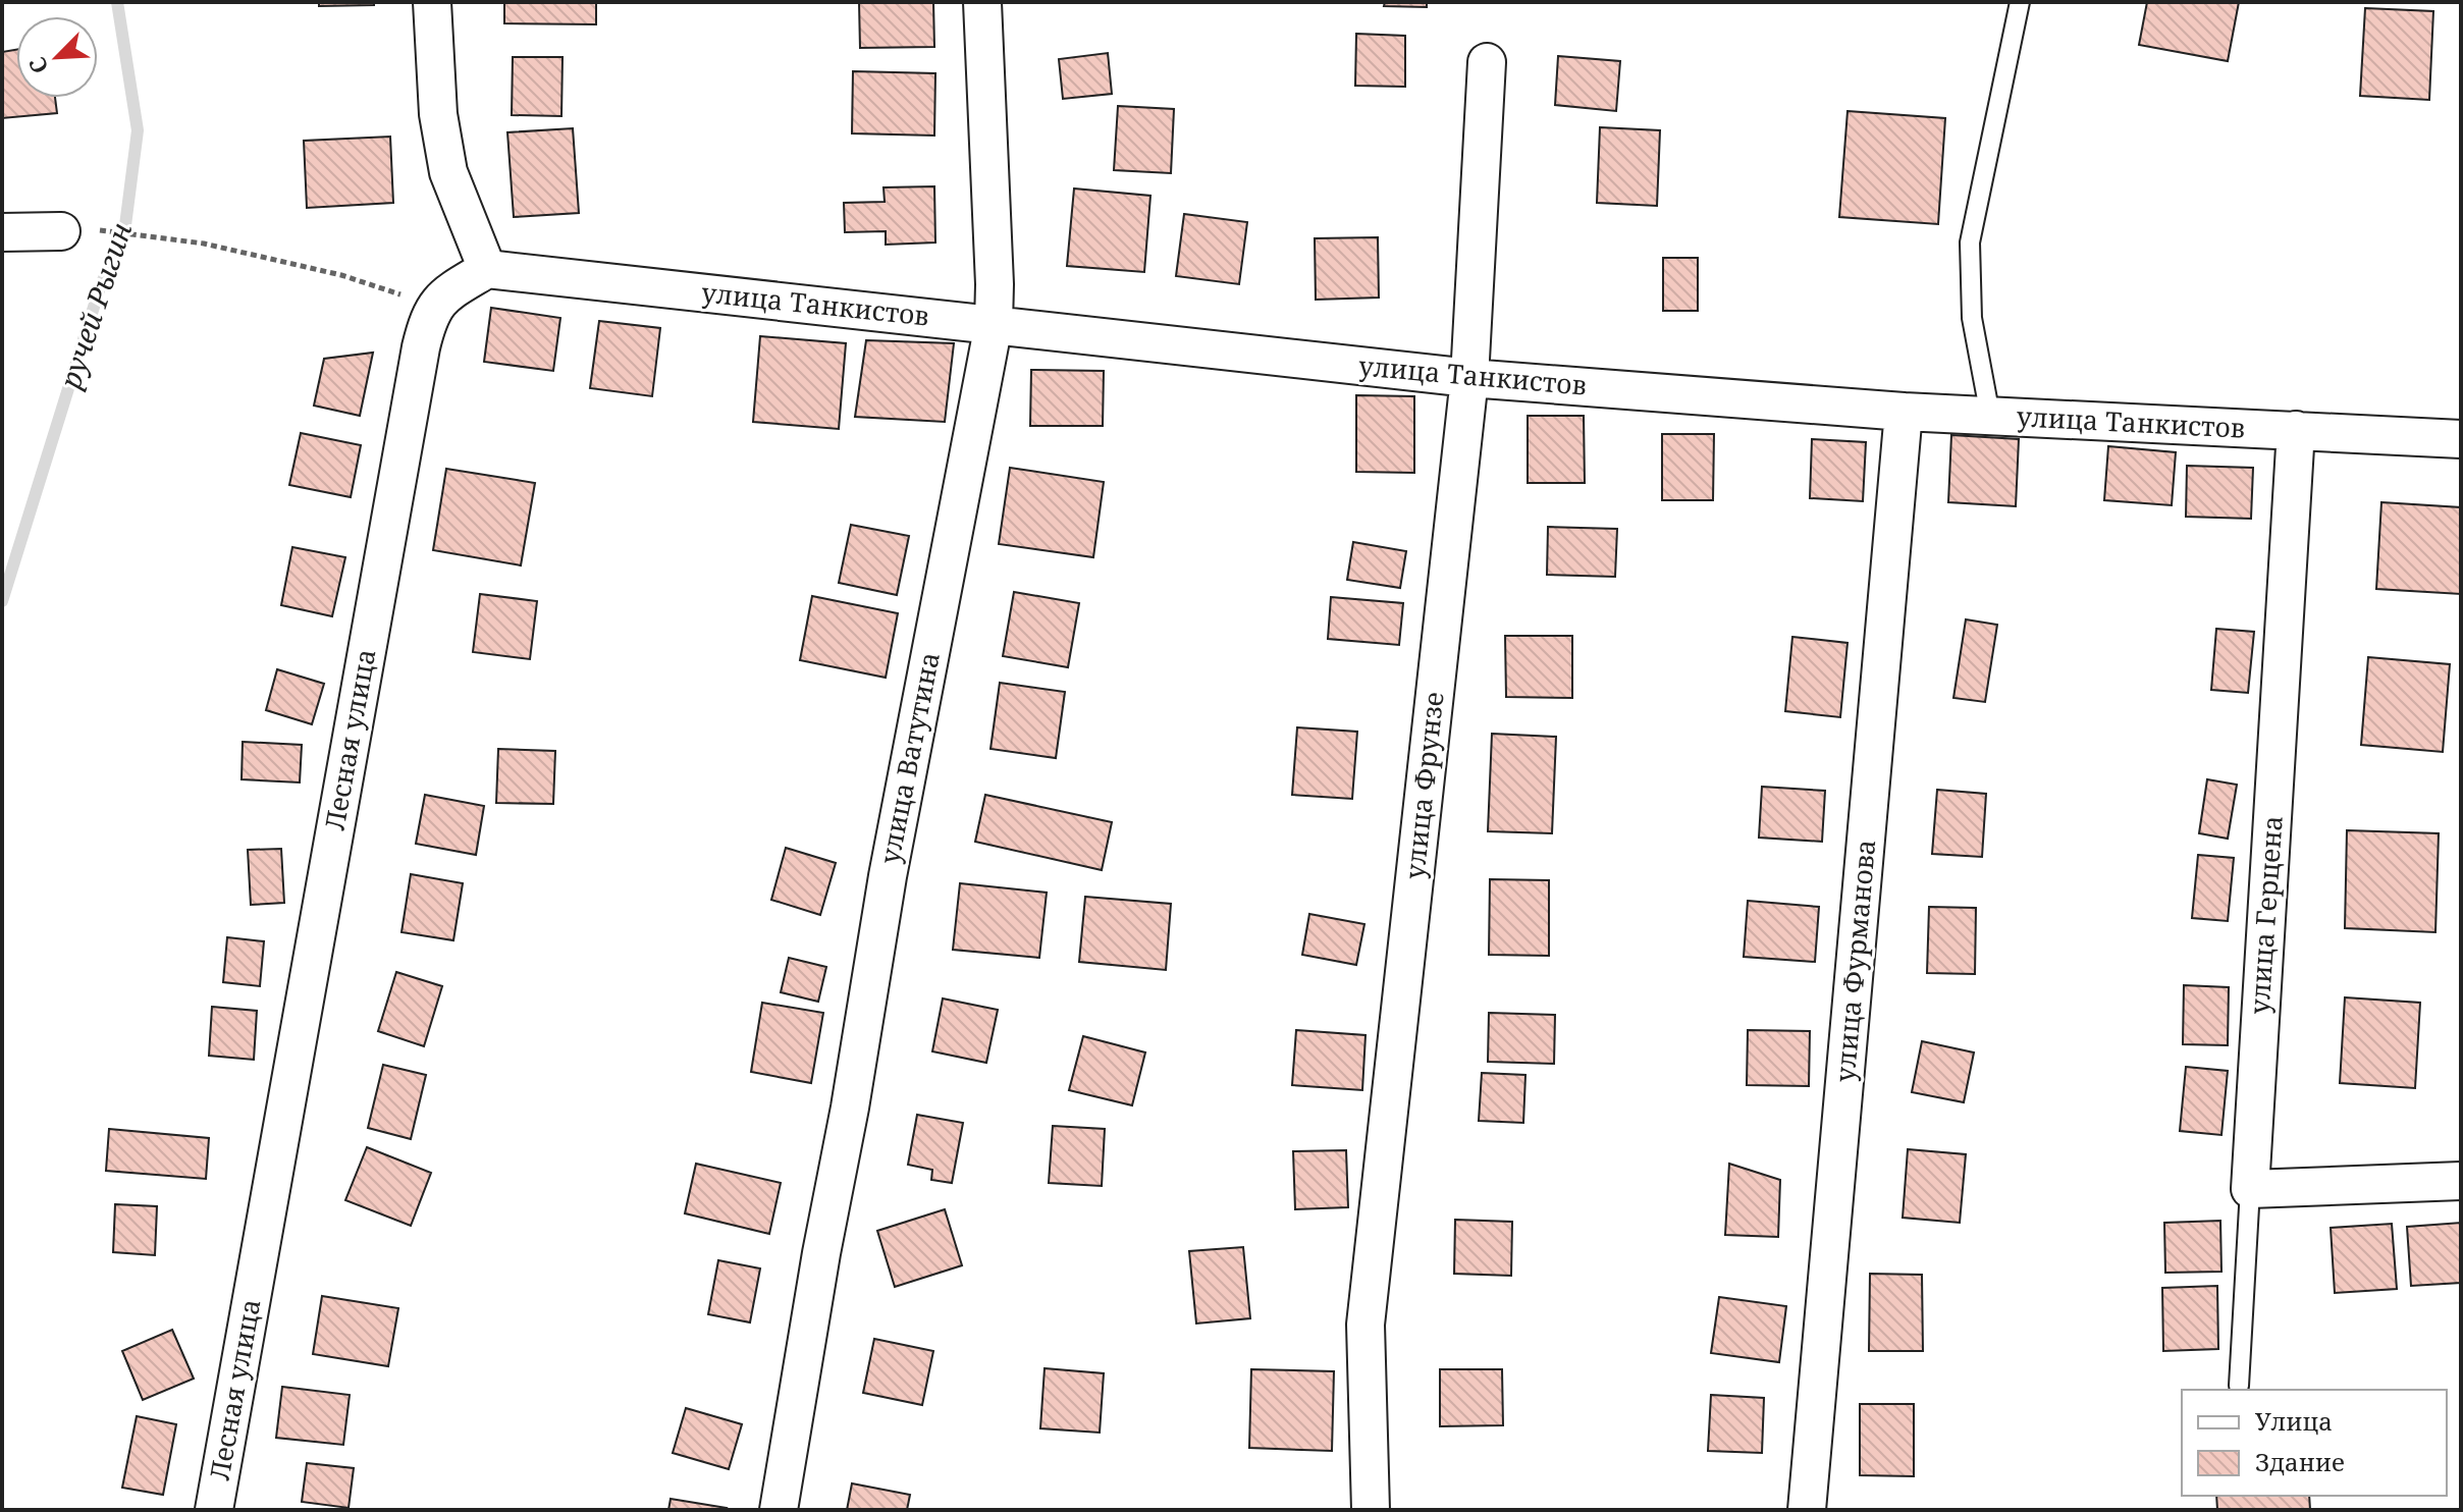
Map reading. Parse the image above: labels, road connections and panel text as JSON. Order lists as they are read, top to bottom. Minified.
{"streets":{"street":["улица Танкистов","Лесная улица","улица Ватутина","улица Фрунзе","улица Герцена","улица Фурманова"]},"crossings":[["улица Танкистов","улица Ватутина"],["улица Танкистов","улица Фрунзе"],["улица Танкистов","улица Герцена"],["улица Танкистов","улица Фурманова"]],"water":["ручей Рыгин"],"legend":["Улица","Здание"],"north":"bottom left"}
